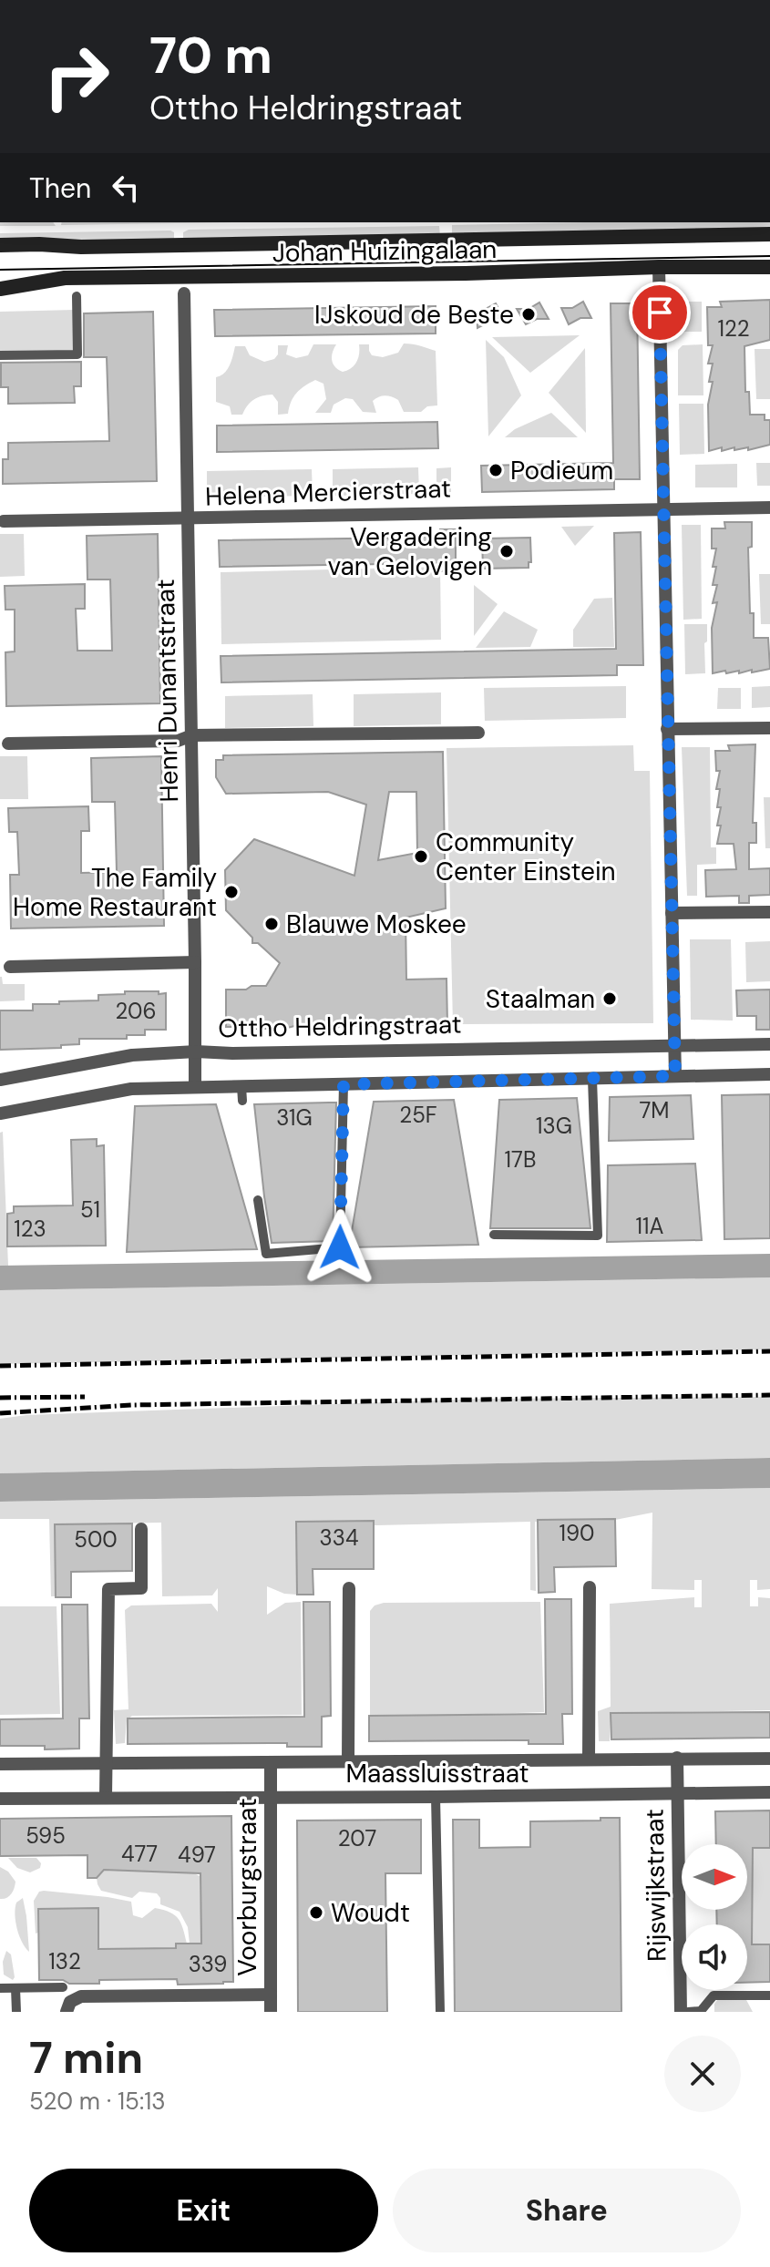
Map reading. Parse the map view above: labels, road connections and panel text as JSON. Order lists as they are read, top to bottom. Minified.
{"streets":{"main road":["Johan Huizingalaan"],"street":["Helena Mercierstraat","Henri Dunantstraat","Ottho Heldringstraat","Maassluisstraat","Rijswijkstraat","Voorburgstraat"]},"crossings":[["Helena Mercierstraat","Henri Dunantstraat"],["Henri Dunantstraat","Ottho Heldringstraat"],["Maassluisstraat","Rijswijkstraat"],["Maassluisstraat","Voorburgstraat"]],"places":["IJskoud de Beste","Podieum","Vergadering van Gelovigen","Community Center Einstein","The Family Home Restaurant","Blauwe Moskee","Staalman","Woudt"],"house_numbers":["122","206","7M","25F","31G","13G","17B","51","11A","123","190","334","500","595","207","477","497","132","339"],"north":"right","page":{"turn":["70 m","Ottho Heldringstraat"],"then":"Then","heading":["7 min","520 m · 15:13"],"buttons":["Exit","Share"]}}
